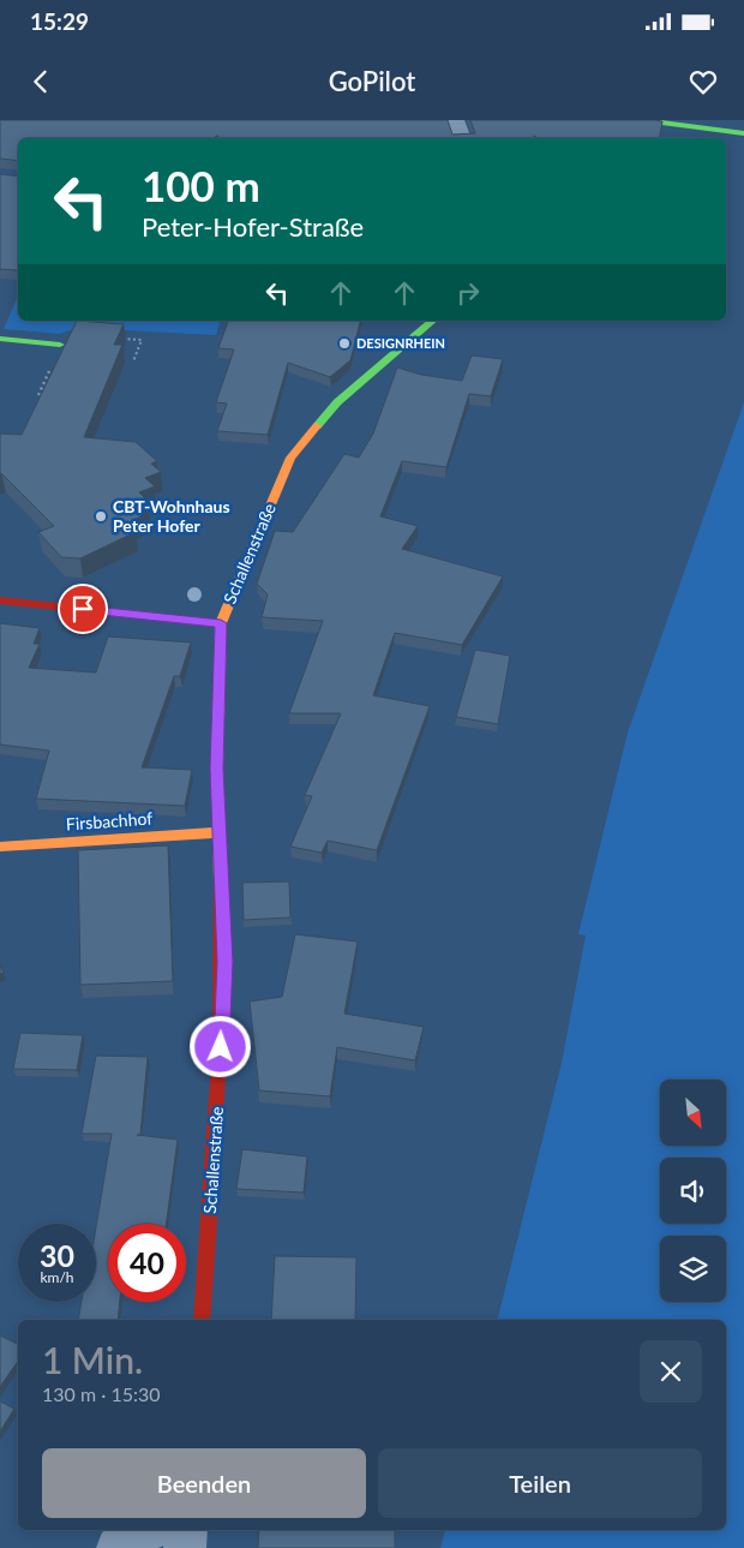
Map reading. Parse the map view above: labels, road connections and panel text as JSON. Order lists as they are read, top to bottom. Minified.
{"streets":{"street":["Schallenstraße","Firsbachhof"]},"crossings":[["Schallenstraße","Firsbachhof"]],"places":["DESIGNRHEIN","CBT-Wohnhaus Peter Hofer"],"north":"bottom right","page":{"status":"15:29","header":"GoPilot","turn":["100 m","Peter-Hofer-Straße"],"speed":"30 km/h","limit":"40","heading":["1 Min.","130 m · 15:30"],"buttons":["Beenden","Teilen"]}}
